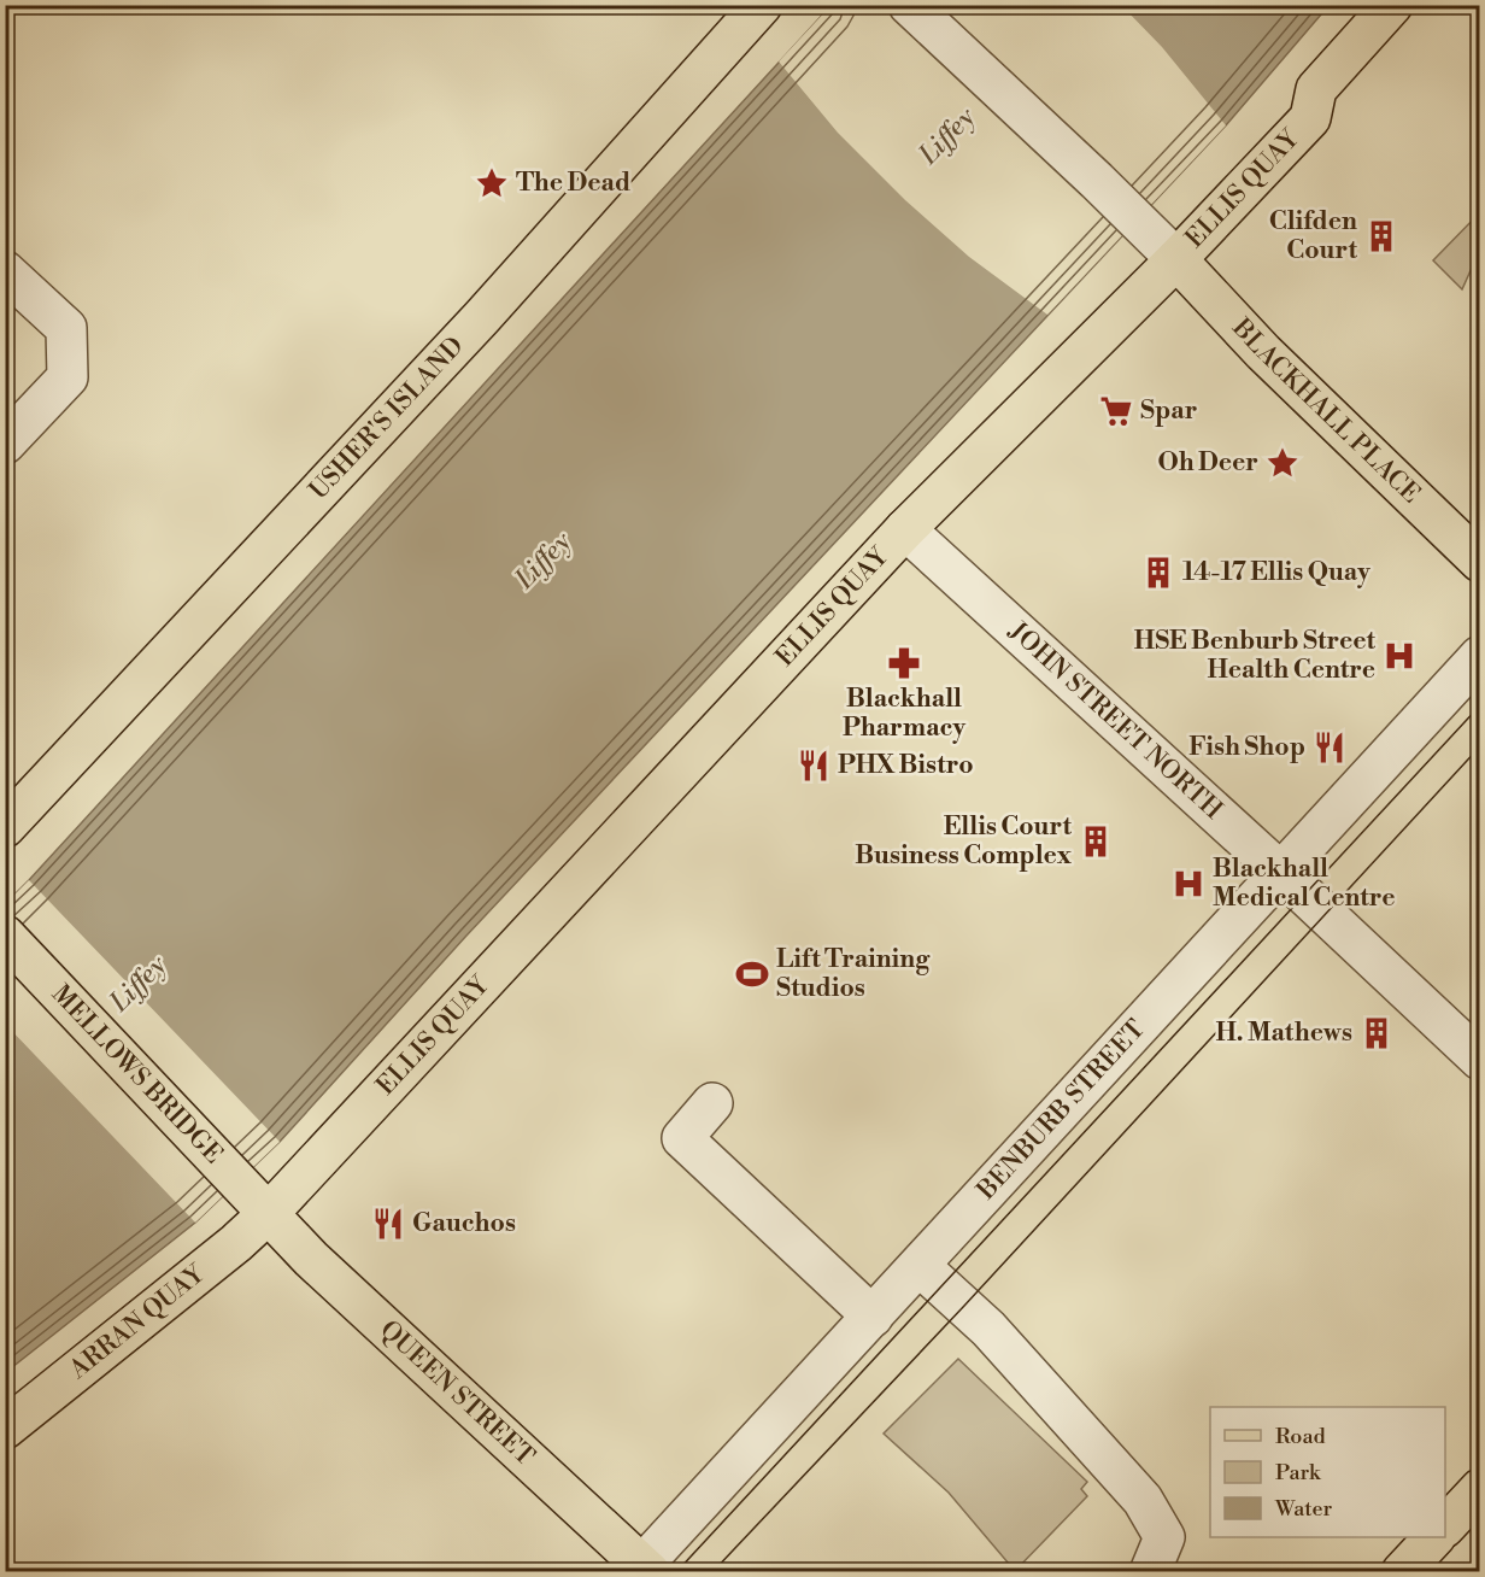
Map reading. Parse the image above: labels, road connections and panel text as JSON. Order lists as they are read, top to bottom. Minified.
{"streets":{"main road":["ELLIS QUAY","BLACKHALL PLACE","USHER'S ISLAND","MELLOWS BRIDGE","ARRAN QUAY","QUEEN STREET"],"street":["JOHN STREET NORTH","BENBURB STREET"]},"crossings":[["ELLIS QUAY","BLACKHALL PLACE"],["ELLIS QUAY","JOHN STREET NORTH"],["ELLIS QUAY","MELLOWS BRIDGE"],["ELLIS QUAY","ARRAN QUAY"],["ELLIS QUAY","QUEEN STREET"],["JOHN STREET NORTH","BENBURB STREET"],["MELLOWS BRIDGE","ARRAN QUAY"],["MELLOWS BRIDGE","QUEEN STREET"],["BENBURB STREET","QUEEN STREET"],["ARRAN QUAY","QUEEN STREET"]],"water":["Liffey"],"places":{"place":["The Dead","Oh Deer"],"building":["Clifden Court","14-17 Ellis Quay","Ellis Court Business Complex","H. Mathews"],"supermarket":["Spar"],"hospital":["HSE Benburb Street Health Centre","Blackhall Medical Centre"],"pharmacy":["Blackhall Pharmacy"],"restaurant":["Fish Shop","PHX Bistro","Gauchos"],"sports":["Lift Training Studios"]},"legend":["Road","Park","Water"]}
